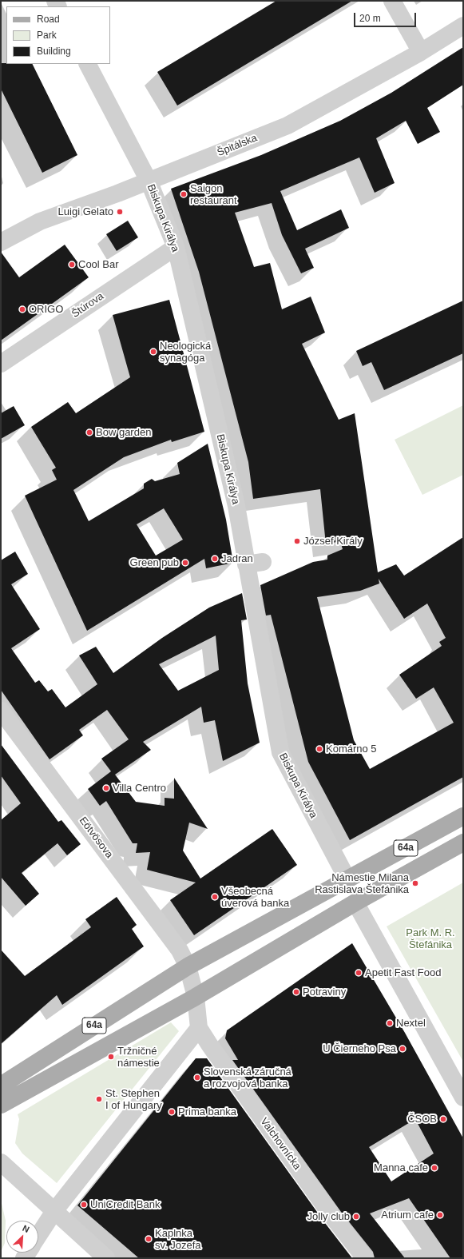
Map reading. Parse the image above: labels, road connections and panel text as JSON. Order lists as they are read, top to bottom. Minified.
{"streets":{"main road":["64a"],"street":["Špitálska","Biskupa Királya","Štúrova","Eötvösova","Valchovnícka"]},"crossings":[["Špitálska","Biskupa Királya"],["Biskupa Királya","Štúrova"],["Biskupa Királya","64a"],["Eötvösova","64a"]],"parks":["Park M. R. Štefánika"],"places":["Saigon restaurant","Luigi Gelato","Cool Bar","ORIGO","Neologická synagóga","Bow garden","József Király","Jadran","Green pub","Komárno 5","Villa Centro","Námestie Milana Rastislava Štefánika","Všeobecná úverová banka","Apetit Fast Food","Potraviny","Nextel","U Čierneho Psa","Tržničné námestie","Slovenská záručná a rozvojová banka","St. Stephen I of Hungary","Prima banka","ČSOB","Manna cafe","UniCredit Bank","Atrium cafe","Jolly club","Kaplnka sv. Jozefa"],"legend":["Road","Park","Building"],"scale_bar":"20 m","north":"top right"}
